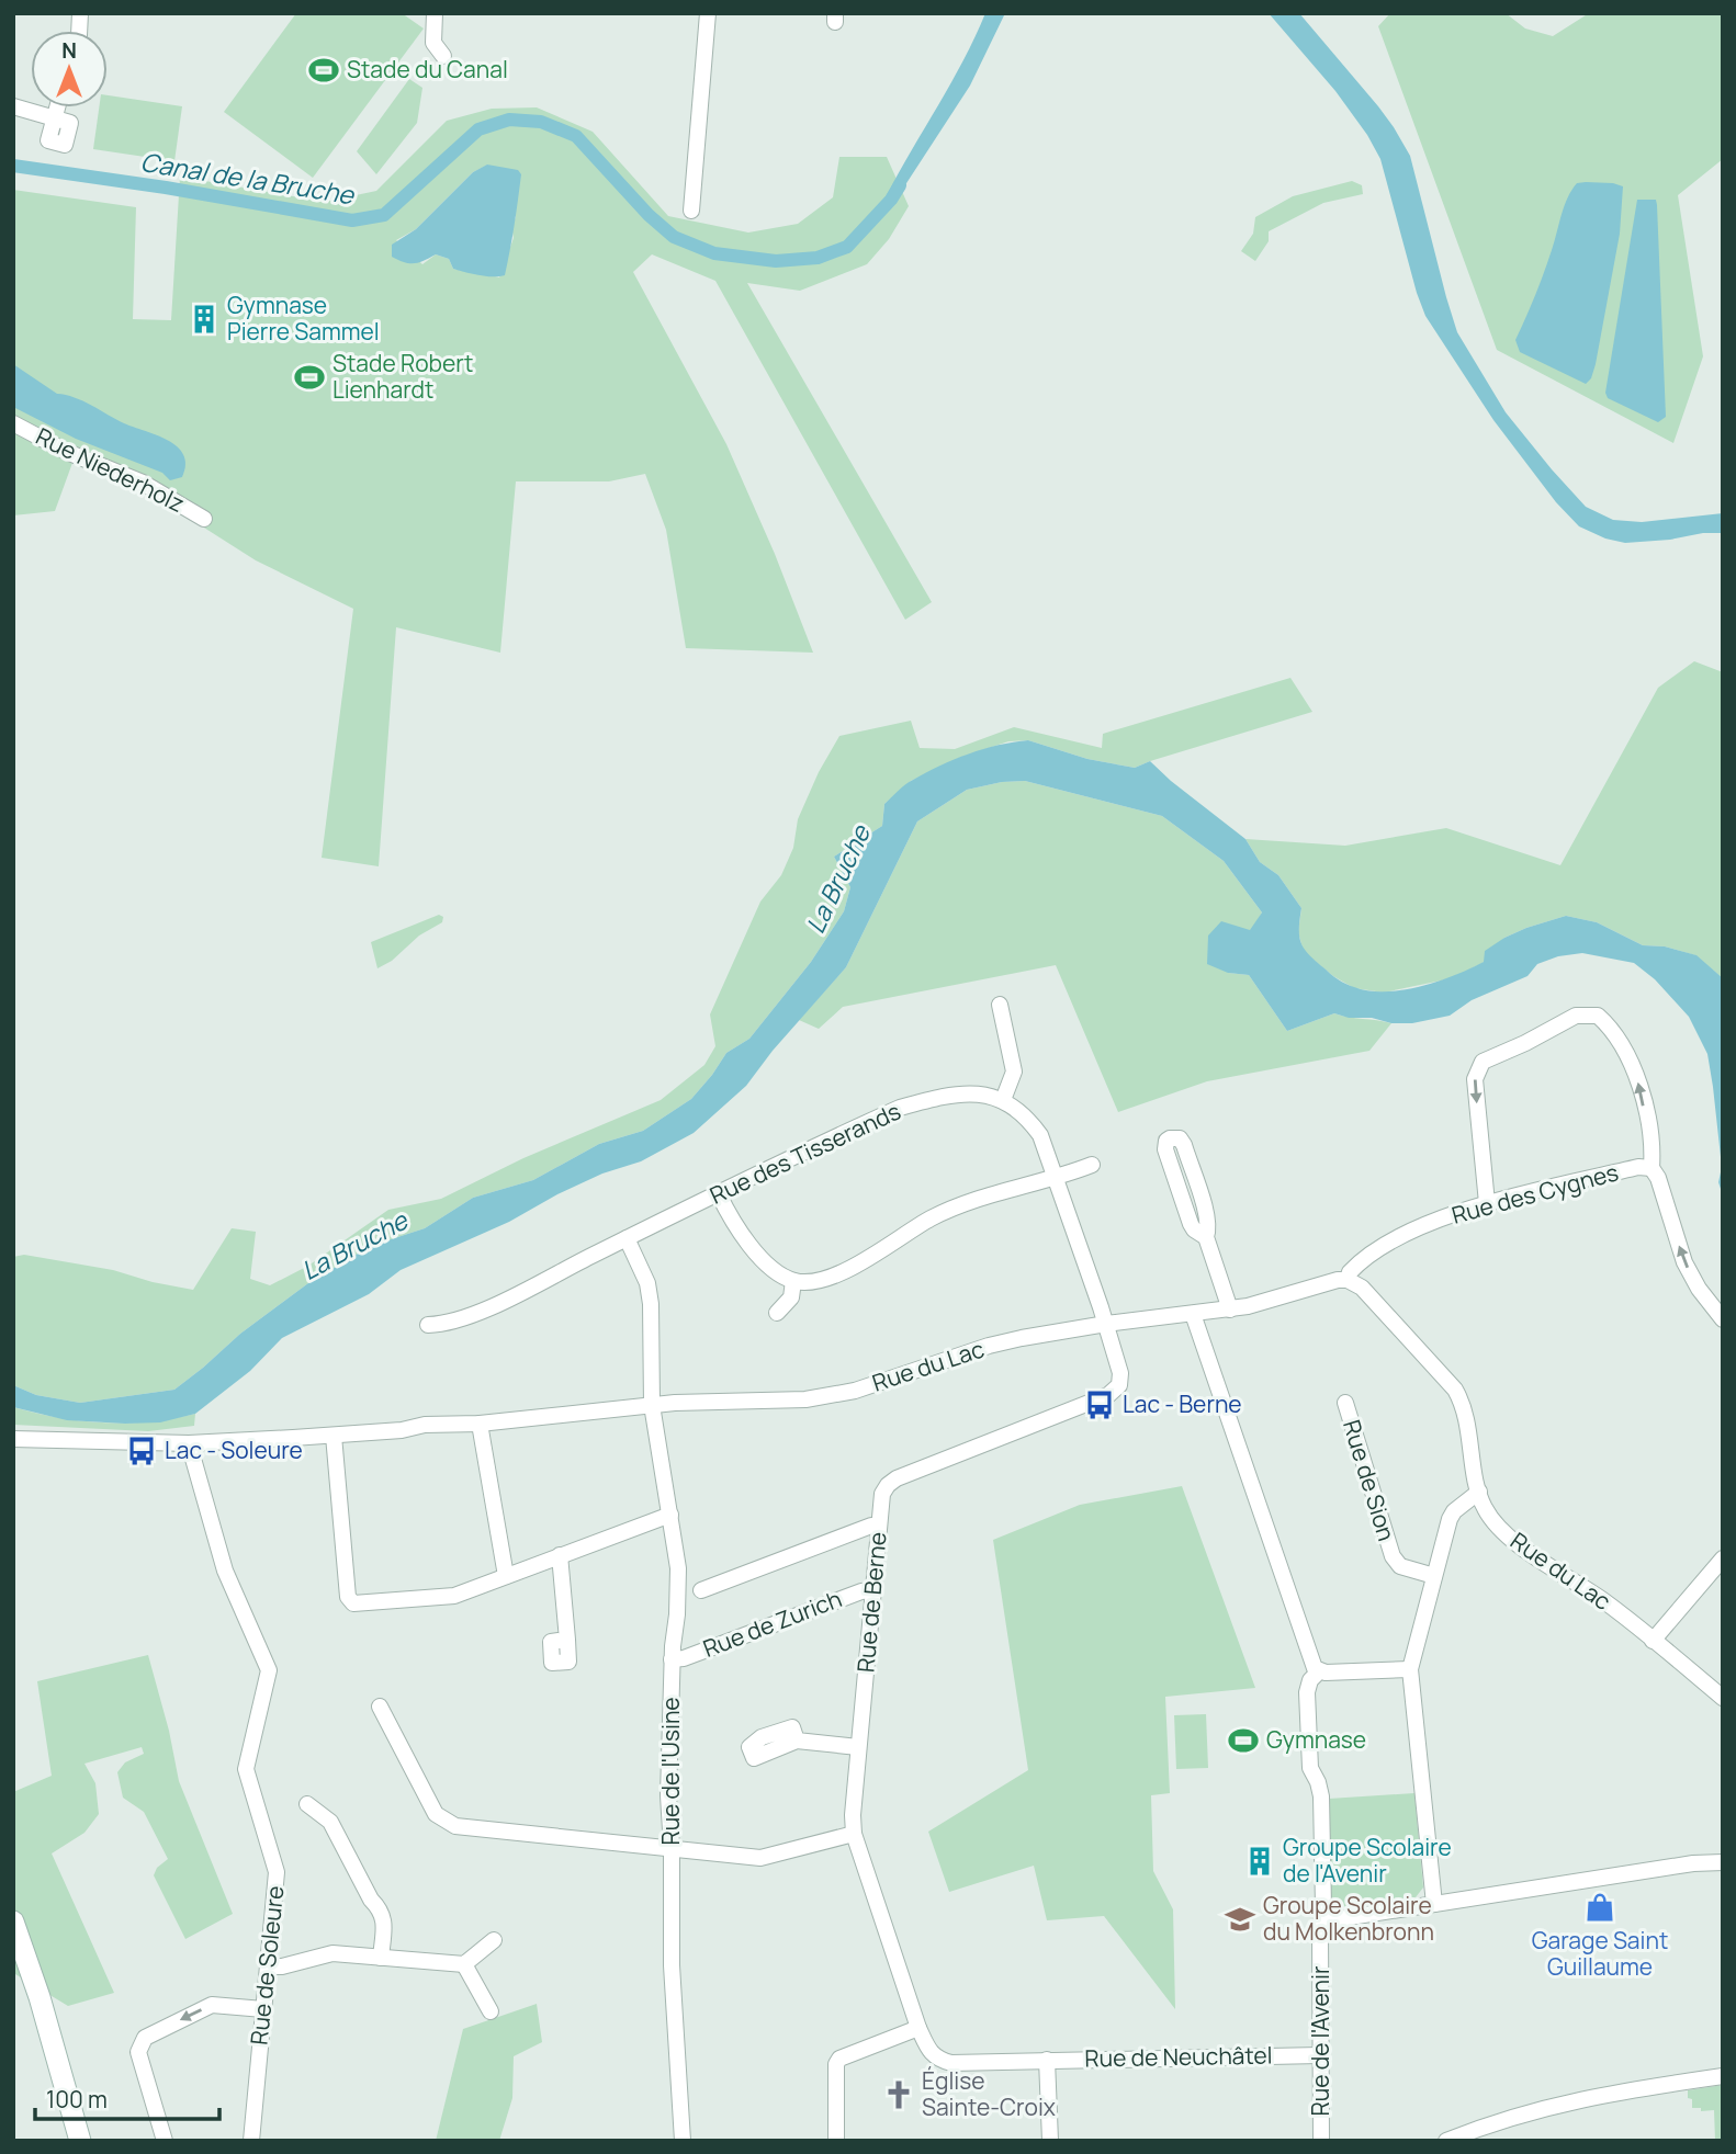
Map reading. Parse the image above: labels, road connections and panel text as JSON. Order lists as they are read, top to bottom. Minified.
{"streets":{"street":["Rue Niederholz","Rue des Tisserands","Rue des Cygnes","Rue du Lac","Rue de Sion","Rue de Berne","Rue de Zurich","Rue de l'Usine","Rue de Soleure","Rue de l'Avenir","Rue de Neuchâtel"]},"crossings":[["Rue des Tisserands","Rue de l'Usine"],["Rue des Cygnes","Rue du Lac"],["Rue du Lac","Rue de Berne"],["Rue du Lac","Rue de l'Usine"],["Rue du Lac","Rue de Soleure"],["Rue de Berne","Rue de Zurich"],["Rue de Berne","Rue de Neuchâtel"],["Rue de Zurich","Rue de l'Usine"],["Rue de l'Avenir","Rue de Neuchâtel"]],"water":["Canal de la Bruche","La Bruche"],"places":{"sports":["Stade du Canal","Stade Robert Lienhardt","Gymnase"],"building":["Gymnase Pierre Sammel","Groupe Scolaire de l'Avenir"],"bus stop":["Lac - Berne","Lac - Soleure"],"shop":["Garage Saint Guillaume"],"school or university":["Groupe Scolaire du Molkenbronn"],"church":["Église Sainte-Croix"]},"scale_bar":"100 m","north":"top"}
